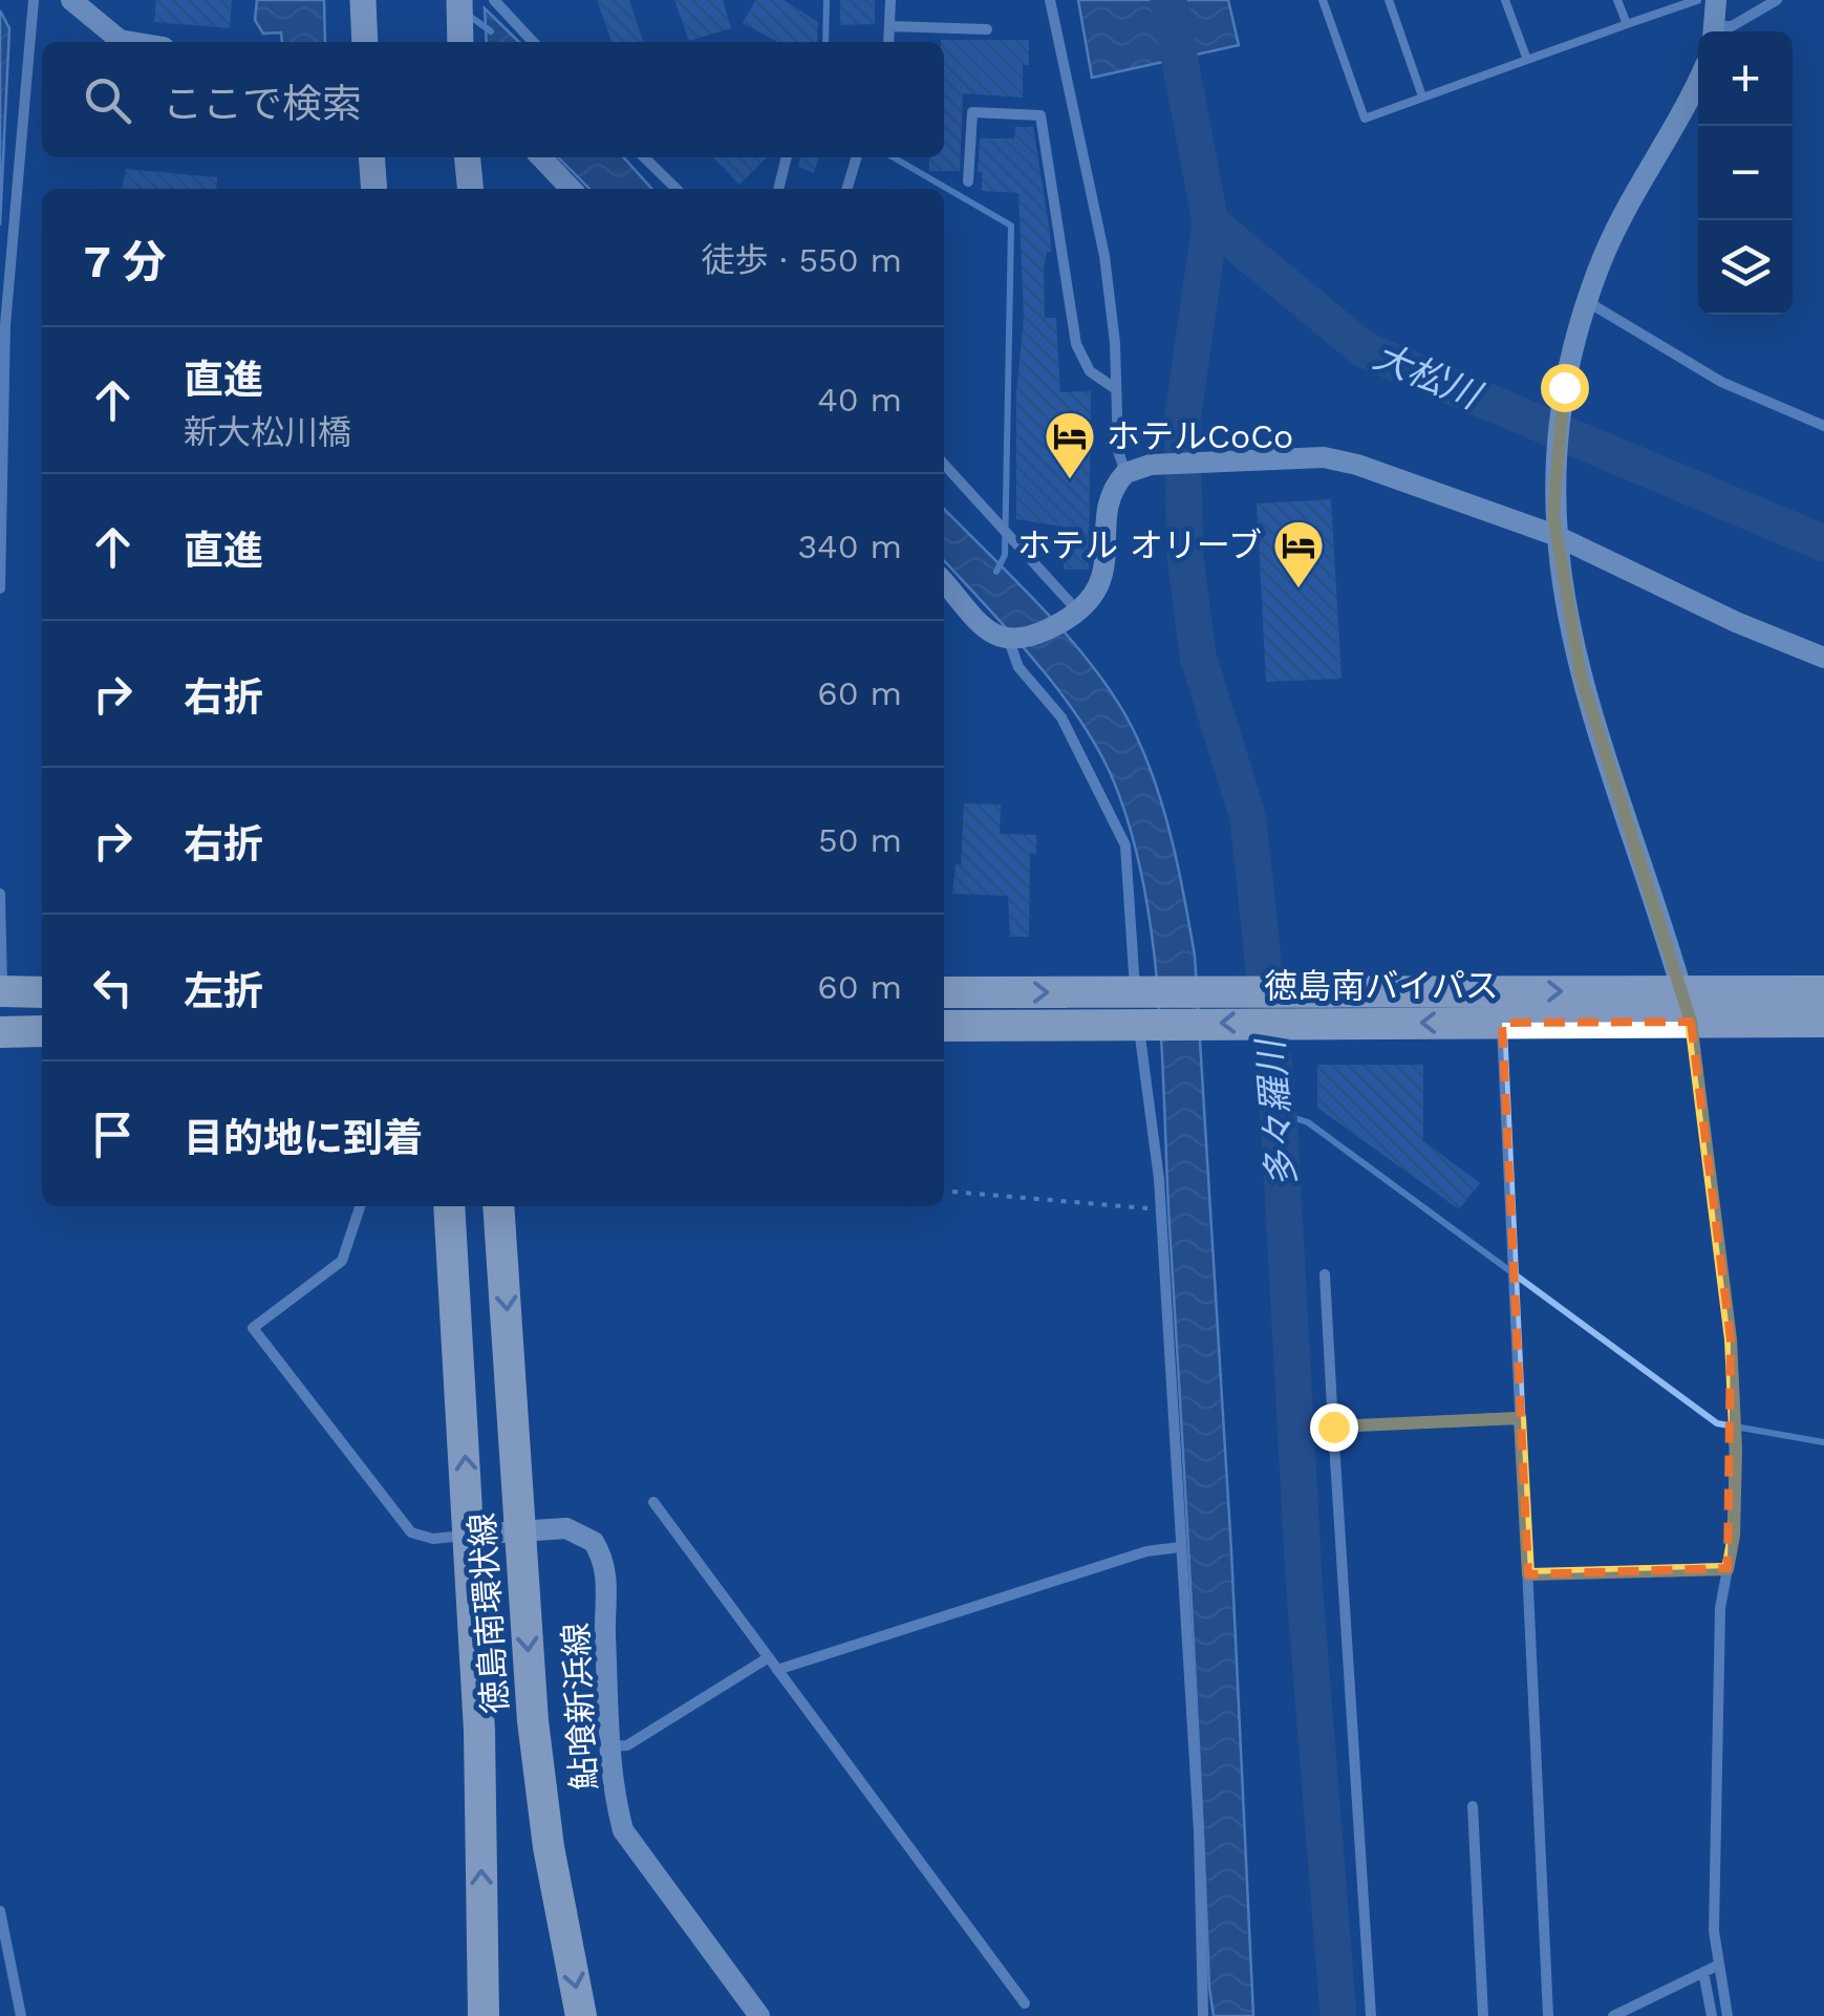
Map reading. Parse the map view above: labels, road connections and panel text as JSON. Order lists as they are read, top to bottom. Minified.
{"streets":{"highway":["徳島南バイパス","徳島南環状線"],"street":["鮎喰新浜線"]},"crossings":[["徳島南環状線","鮎喰新浜線"]],"water":["大松川","多々羅川"],"places":{"hotel":["ホテルCoCo","ホテル オリーブ"]},"page":{"map_buttons":["+","−"],"search":"ここで検索","heading":["7 分","徒歩 · 550 m"],"list":[["直進","新大松川橋","40 m"],["直進","340 m"],["右折","60 m"],["右折","50 m"],["左折","60 m"],"目的地に到着"]}}
